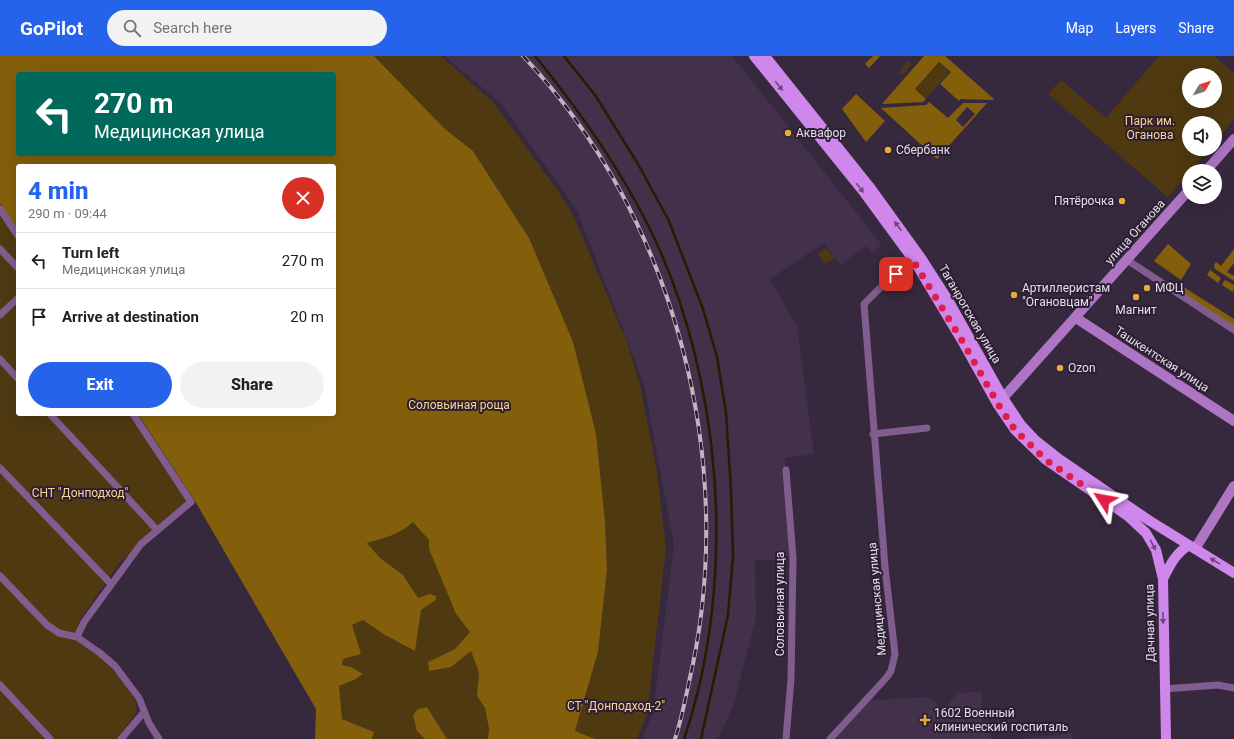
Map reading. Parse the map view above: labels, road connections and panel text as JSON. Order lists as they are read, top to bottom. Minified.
{"streets":{"main road":["улица Оганова","Таганрогская улица","Ташкентская улица","Дачная улица"],"street":["Медицинская улица","Соловьиная улица"]},"crossings":[["улица Оганова","Таганрогская улица"],["улица Оганова","Ташкентская улица"],["Таганрогская улица","Медицинская улица"],["Таганрогская улица","Дачная улица"]],"one_way":["Дачная улица"],"parks":["Парк им. Оганова","Соловьиная роща","СНТ \"Донподход\"","СТ \"Донподход-2\""],"places":{"other":["Аквафор","Сбербанк","Пятёрочка","МФЦ","Артиллеристам \"Огановцам\"","Магнит","Ozon"],"health":["1602 Военный клинический госпиталь"]},"north":"top right","page":{"header":"GoPilot","search":"Search here","nav":["Map","Layers","Share"],"turn":["270 m","Медицинская улица"],"heading":["4 min","290 m · 09:44"],"list":[{"name":"Turn left","note":"Медицинская улица","value":"270 m"},{"name":"Arrive at destination","value":"20 m"}],"buttons":["Exit","Share"]}}
